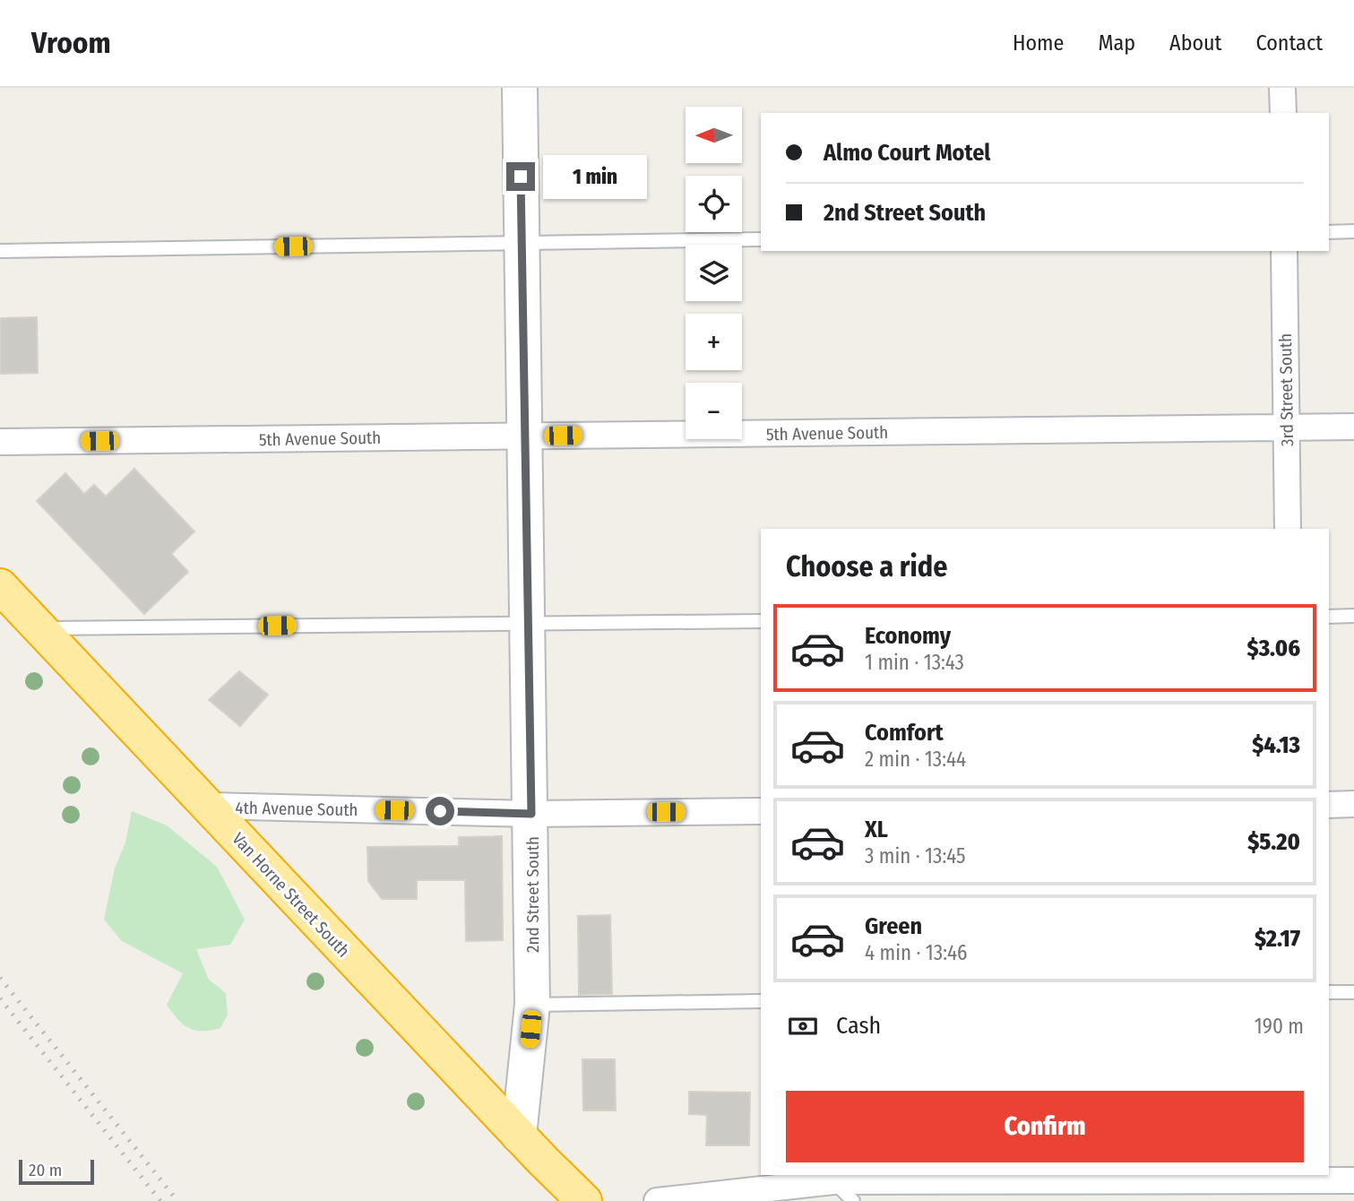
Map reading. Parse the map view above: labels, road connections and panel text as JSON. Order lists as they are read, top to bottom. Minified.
{"streets":{"highway":["Van Horne Street South"],"main road":["2nd Street South"],"street":["3rd Street South","5th Avenue South","4th Avenue South"]},"crossings":[["3rd Street South","5th Avenue South"],["5th Avenue South","2nd Street South"],["4th Avenue South","Van Horne Street South"],["4th Avenue South","2nd Street South"],["Van Horne Street South","2nd Street South"]],"scale_bar":"20 m","north":"left","page":{"header":"Vroom","nav":["Home","Map","About","Contact"],"map_buttons":["+","−"],"banner":["Almo Court Motel","2nd Street South"],"bubble":"1 min","heading":"Choose a ride","list":[{"name":"Economy","note":"1 min · 13:43","value":"$3.06"},{"name":"Comfort","note":"2 min · 13:44","value":"$4.13"},{"name":"XL","note":"3 min · 13:45","value":"$5.20"},{"name":"Green","note":"4 min · 13:46","value":"$2.17"}],"pay":["Cash","190 m"],"buttons":"Confirm","scale":"20 m"}}
